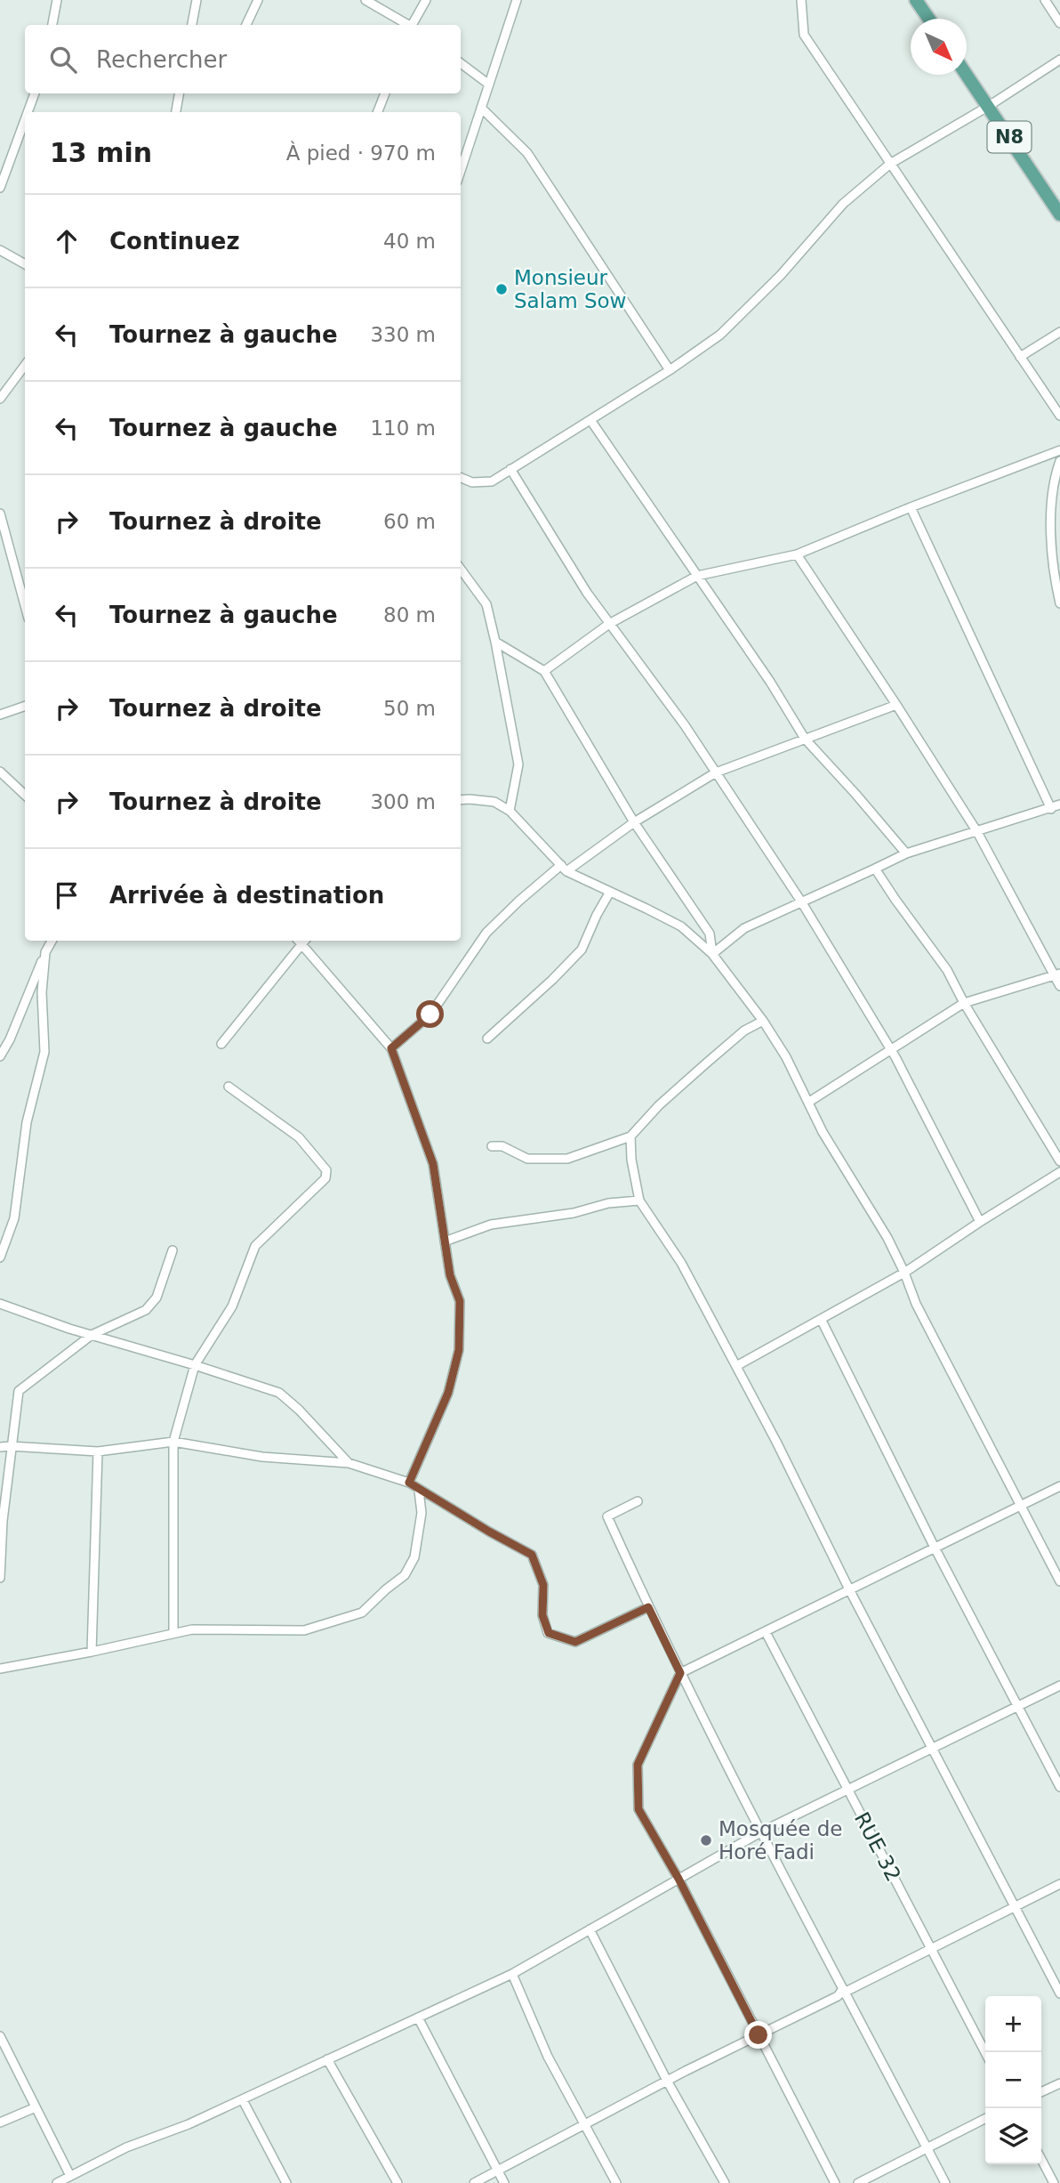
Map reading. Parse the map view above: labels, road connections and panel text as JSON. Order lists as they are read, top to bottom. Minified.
{"streets":{"main road":["N8"],"street":["RUE 32"]},"places":["Monsieur Salam Sow","Mosquée de Horé Fadi"],"north":"bottom right","page":{"search":"Rechercher","heading":["13 min","À pied · 970 m"],"list":[["Continuez","40 m"],["Tournez à gauche","330 m"],["Tournez à gauche","110 m"],["Tournez à droite","60 m"],["Tournez à gauche","80 m"],["Tournez à droite","50 m"],["Tournez à droite","300 m"],"Arrivée à destination"],"map_buttons":["+","−"]}}
